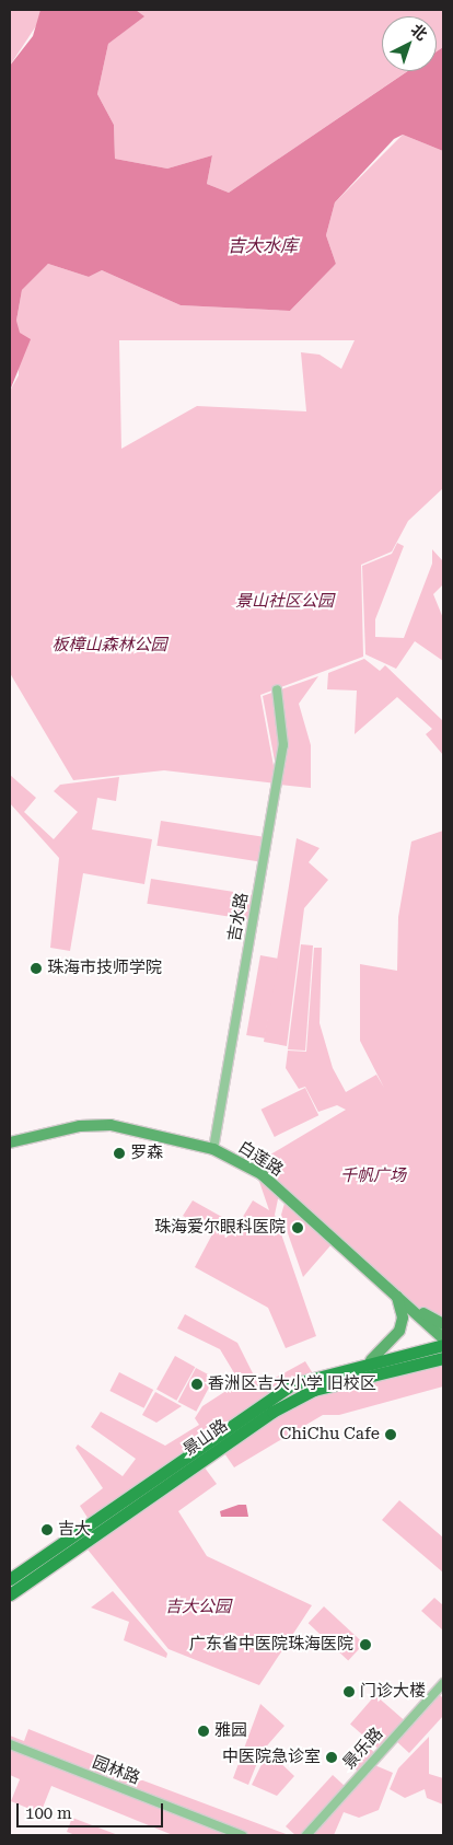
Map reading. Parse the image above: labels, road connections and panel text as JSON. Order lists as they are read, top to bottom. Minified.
{"streets":{"main road":["白莲路","景山路"],"street":["吉水路","景乐路","园林路"]},"crossings":[["吉水路","白莲路"]],"water":["吉大水库"],"parks":["景山社区公园","板樟山森林公园","千帆广场","吉大公园"],"places":["珠海市技师学院","罗森","珠海爱尔眼科医院","香洲区吉大小学 旧校区","ChiChu Cafe","吉大","广东省中医院珠海医院","门诊大楼","雅园","中医院急诊室"],"scale_bar":"100 m","north":"top right"}
